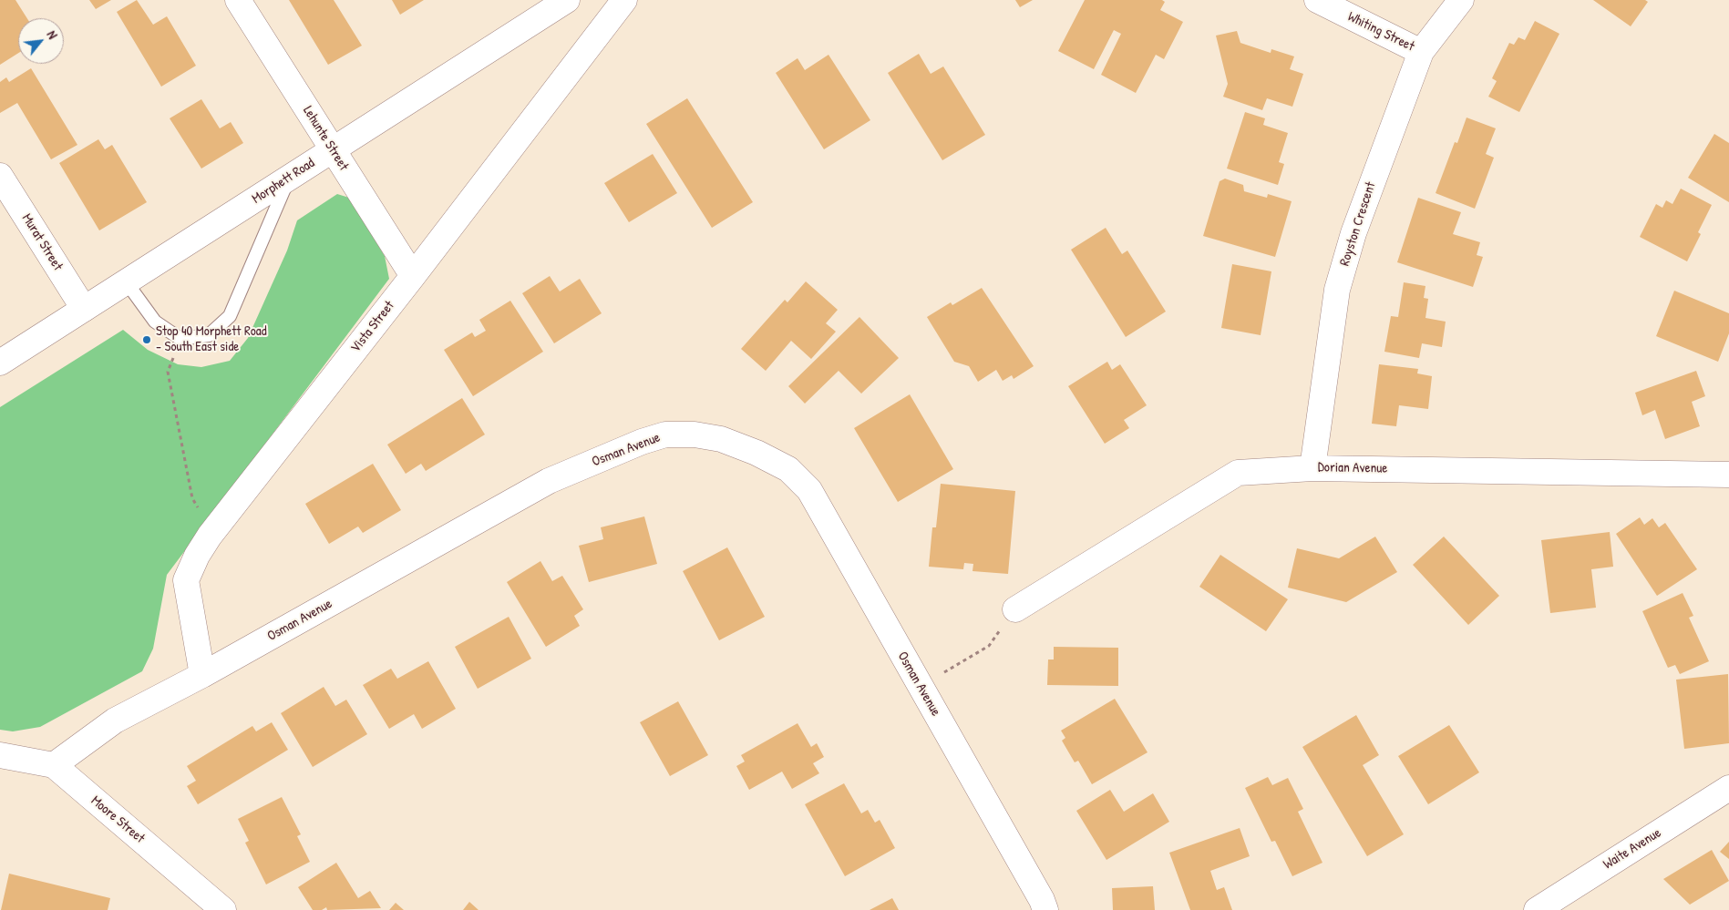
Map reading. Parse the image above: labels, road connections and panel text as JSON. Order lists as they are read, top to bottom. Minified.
{"streets":{"street":["Whiting Street","Lehunte Street","Morphett Road","Royston Crescent","Murat Street","Vista Street","Osman Avenue","Dorian Avenue","Moore Street","Waite Avenue"]},"crossings":[["Whiting Street","Royston Crescent"],["Lehunte Street","Morphett Road"],["Lehunte Street","Vista Street"],["Morphett Road","Murat Street"],["Royston Crescent","Dorian Avenue"],["Vista Street","Osman Avenue"],["Osman Avenue","Moore Street"]],"places":["Stop 40 Morphett Road - South East side"],"north":"top right"}
